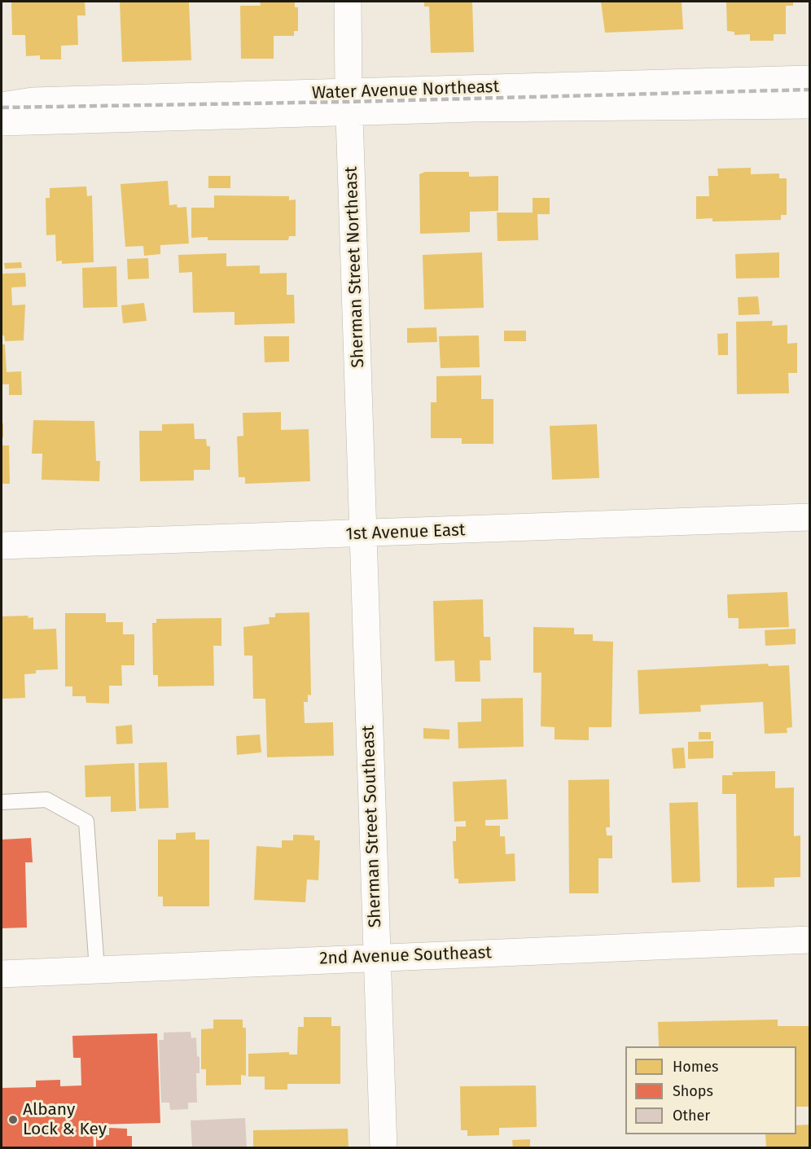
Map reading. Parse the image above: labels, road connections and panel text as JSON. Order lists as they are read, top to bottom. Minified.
{"streets":{"street":["Water Avenue Northeast","Sherman Street Northeast","1st Avenue East","Sherman Street Southeast","2nd Avenue Southeast"]},"crossings":[["Water Avenue Northeast","Sherman Street Northeast"],["Sherman Street Northeast","1st Avenue East"],["Sherman Street Northeast","Sherman Street Southeast"],["1st Avenue East","Sherman Street Southeast"],["Sherman Street Southeast","2nd Avenue Southeast"]],"places":["Albany Lock & Key"],"legend":["Homes","Shops","Other"]}
